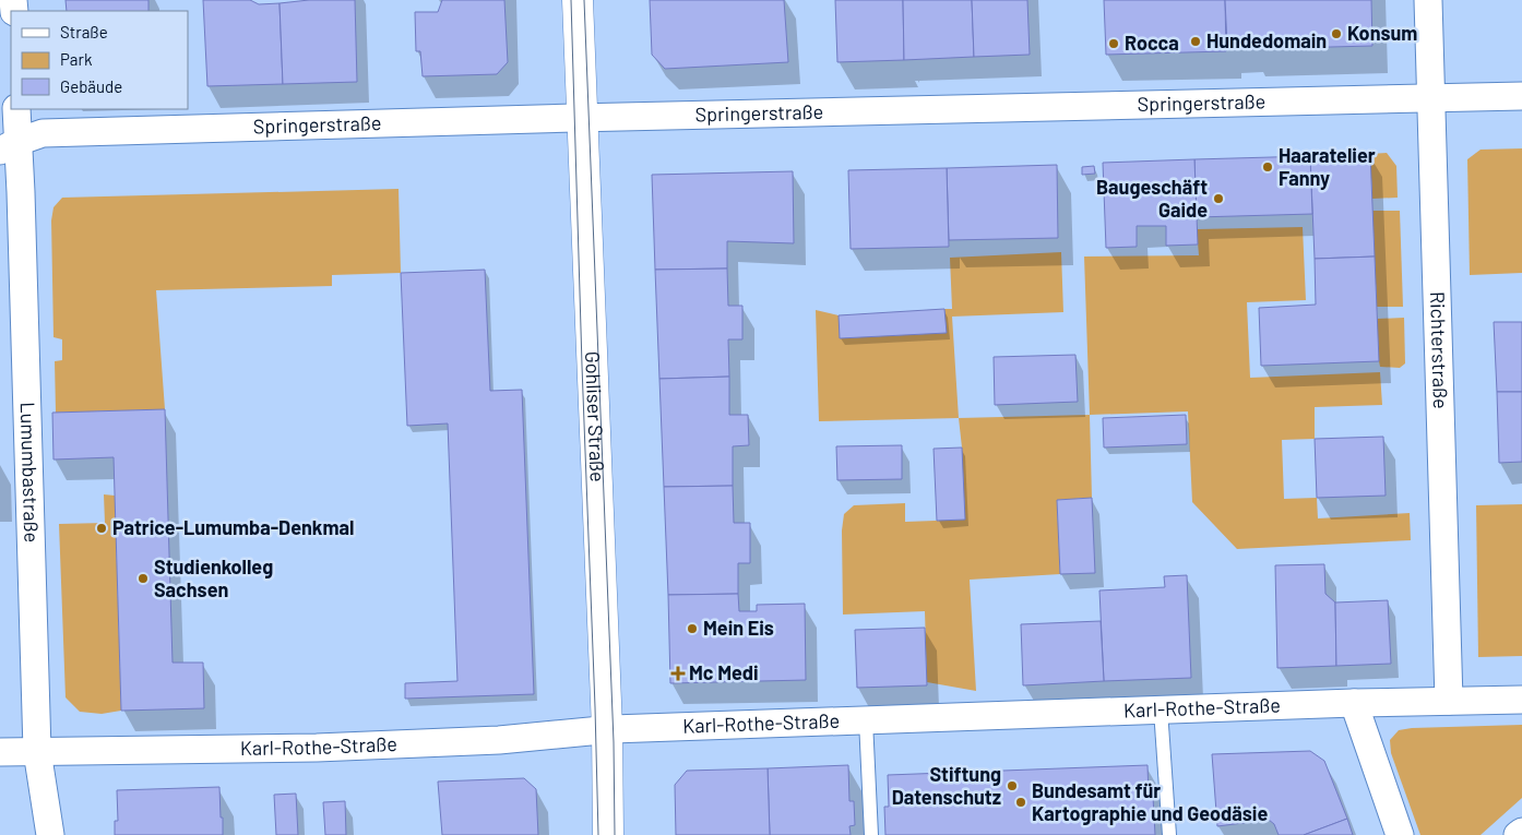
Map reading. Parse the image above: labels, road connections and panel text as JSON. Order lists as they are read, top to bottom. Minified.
{"streets":{"main road":["Gohliser Straße"],"street":["Springerstraße","Richterstraße","Lumumbastraße","Karl-Rothe-Straße"]},"crossings":[["Springerstraße","Richterstraße"],["Springerstraße","Gohliser Straße"],["Springerstraße","Lumumbastraße"],["Richterstraße","Karl-Rothe-Straße"],["Gohliser Straße","Karl-Rothe-Straße"],["Lumumbastraße","Karl-Rothe-Straße"]],"places":{"other":["Konsum","Hundedomain","Rocca","Haaratelier Fanny","Baugeschäft Gaide","Patrice-Lumumba-Denkmal","Studienkolleg Sachsen","Mein Eis","Stiftung Datenschutz","Bundesamt für Kartographie und Geodäsie"],"health":["Mc Medi"]},"legend":["Straße","Park","Gebäude"]}
